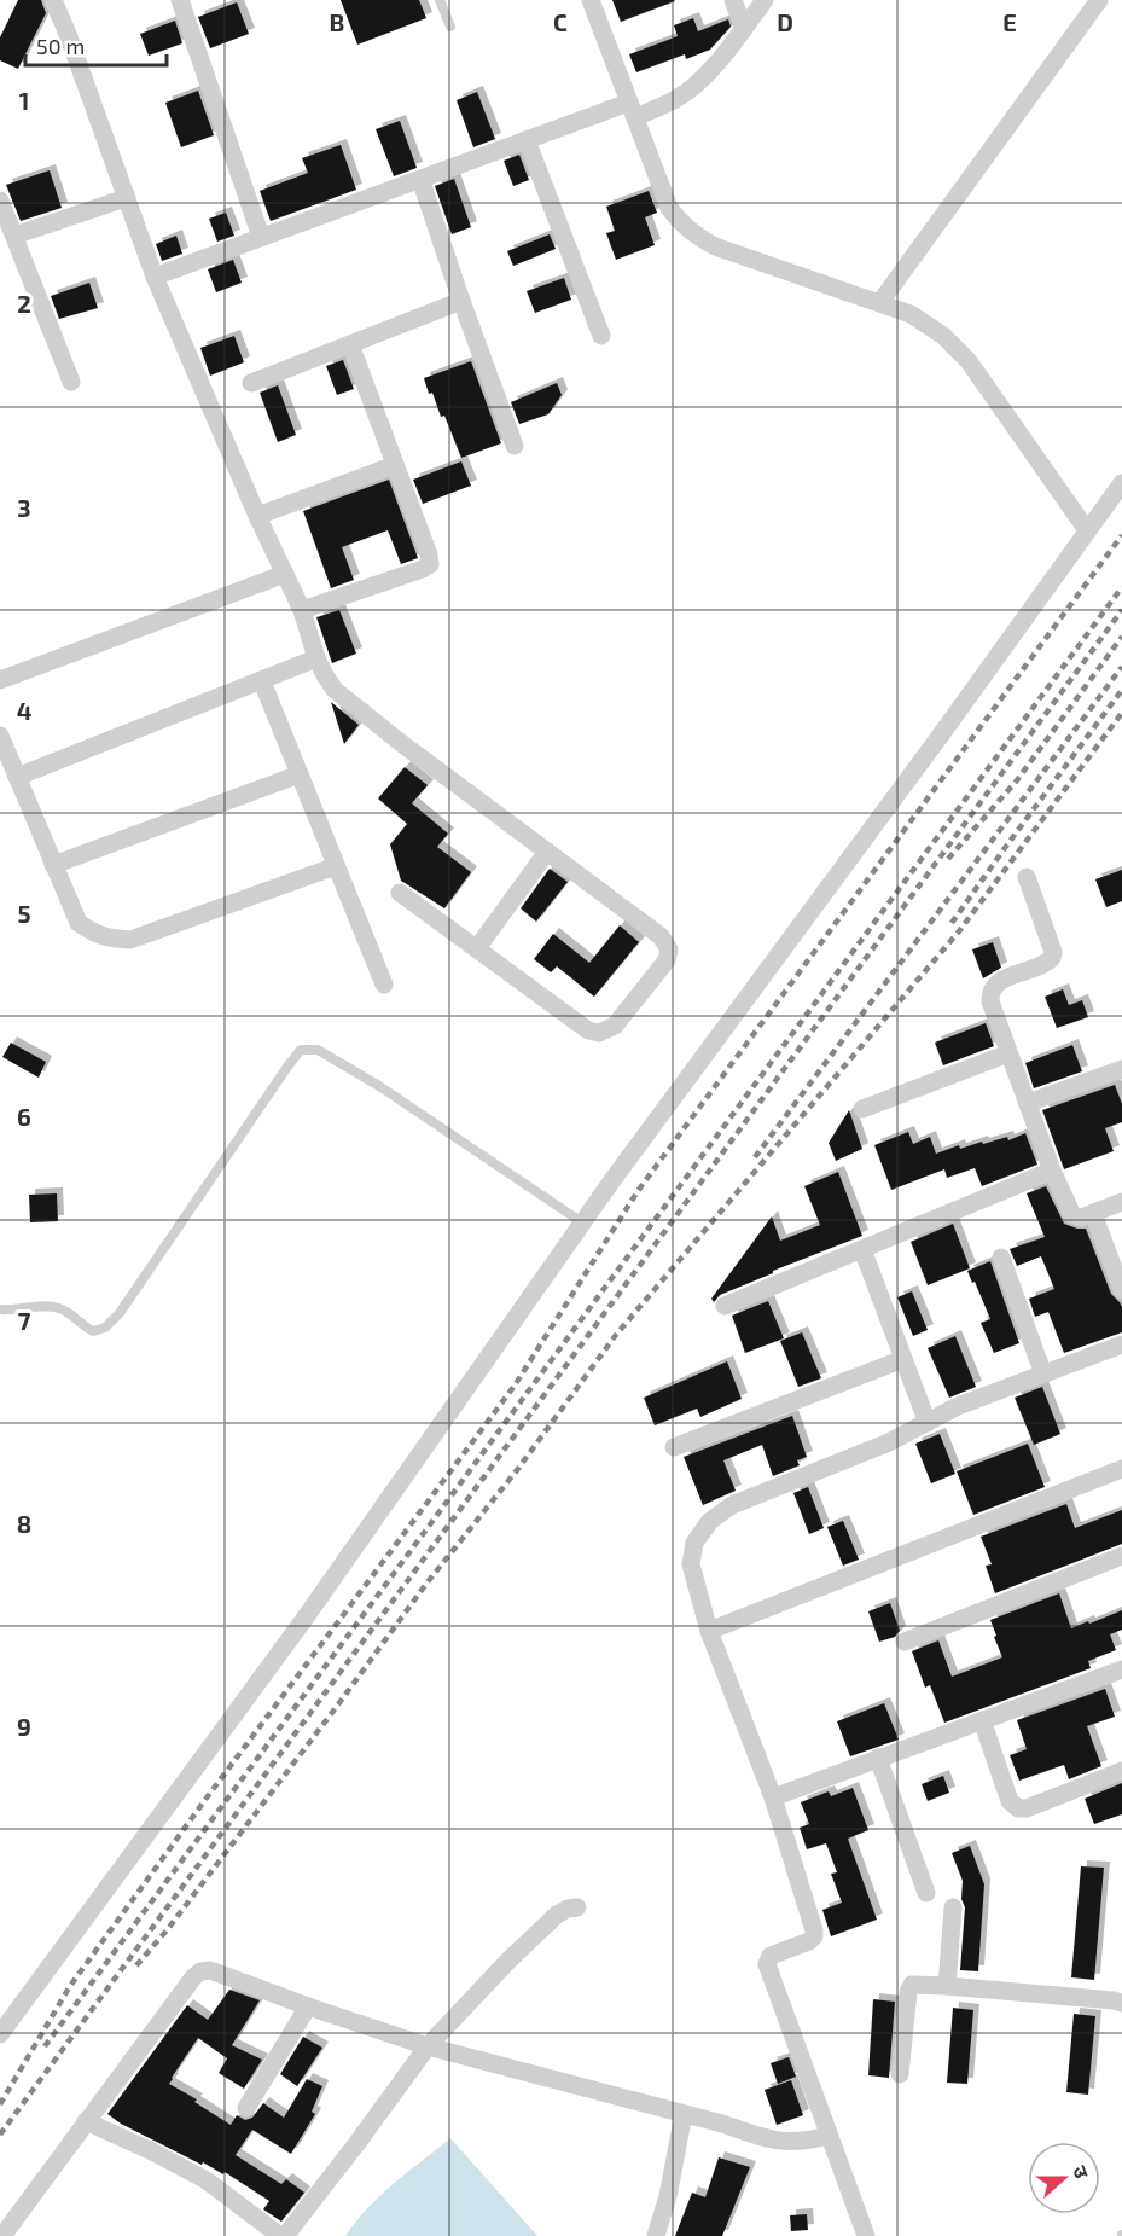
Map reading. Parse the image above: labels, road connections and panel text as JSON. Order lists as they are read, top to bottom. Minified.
{"scale_bar":"50 m","north":"right","grid":{"columns":["B","C","D","E"],"rows":["1","2","3","4","5","6","7","8","9"]}}
